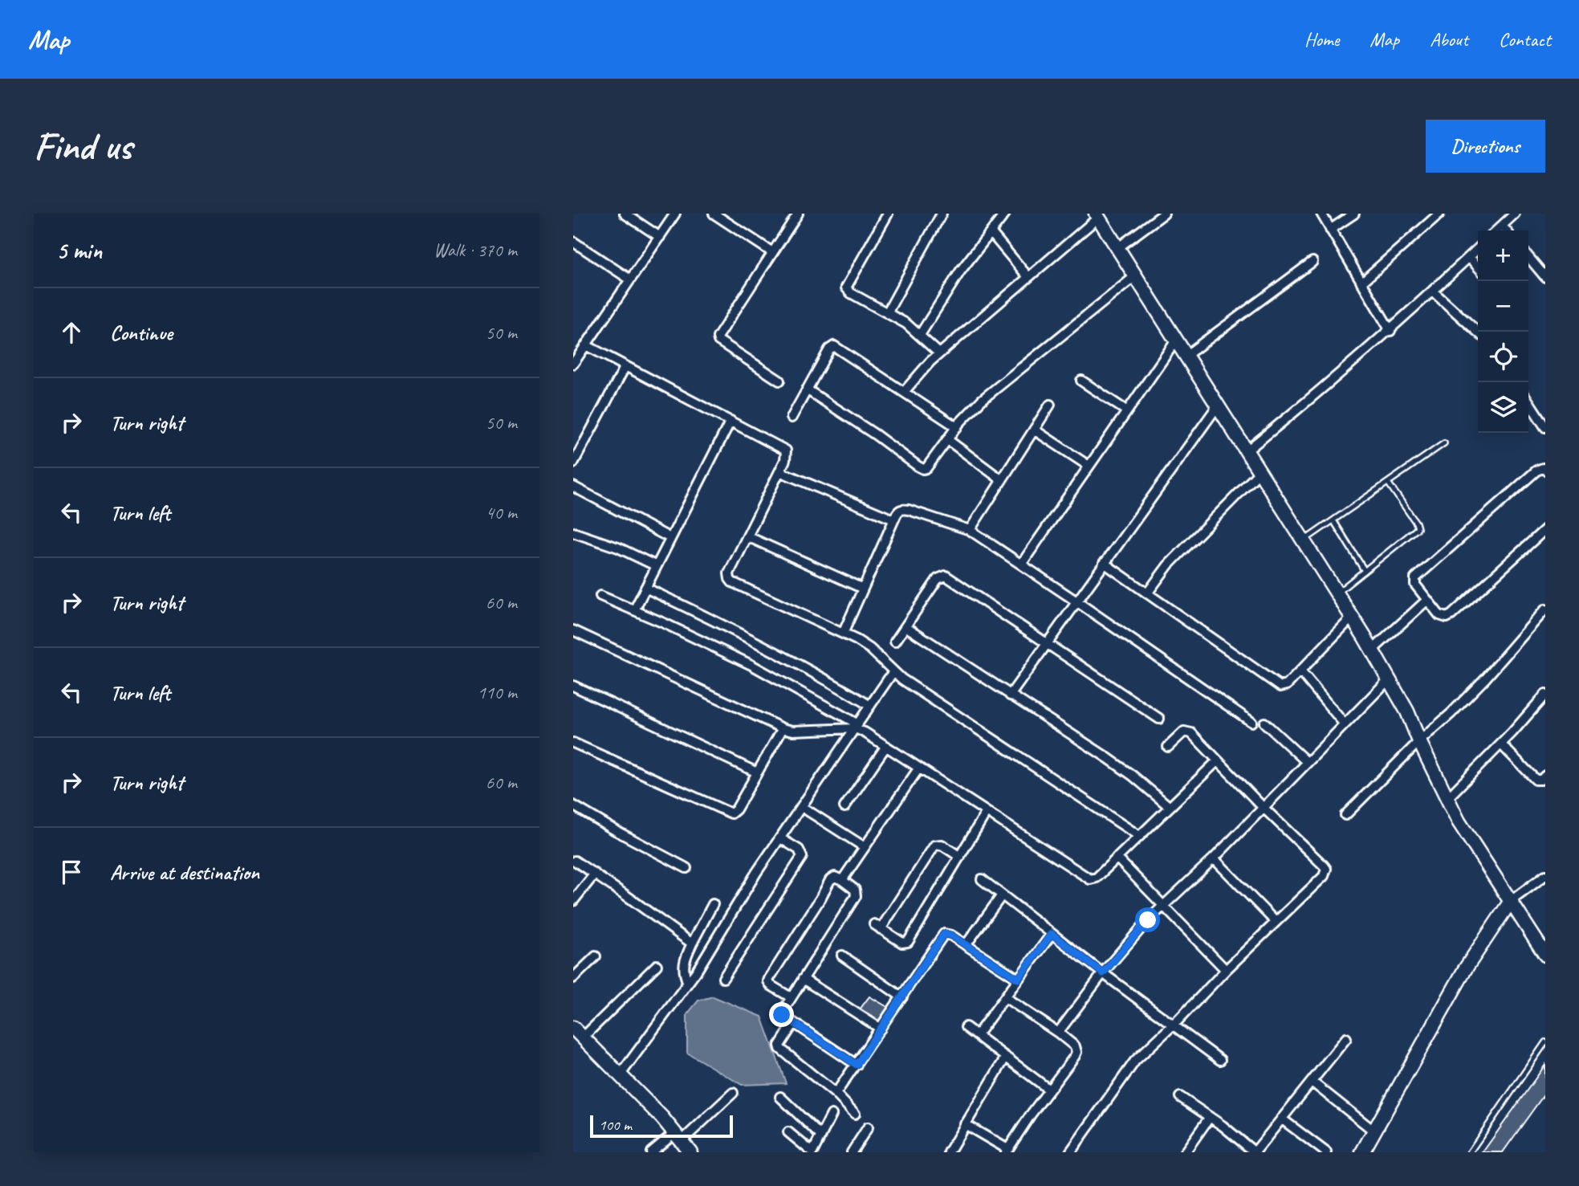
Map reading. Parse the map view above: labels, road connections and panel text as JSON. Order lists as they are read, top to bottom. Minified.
{"scale_bar":"100 m","page":{"header":"Map","nav":["Home","Map","About","Contact"],"buttons":"Directions","title":"Find us","heading":["5 min","Walk · 370 m"],"map_buttons":["+","−"],"list":[["Continue","50 m"],["Turn right","50 m"],["Turn left","40 m"],["Turn right","60 m"],["Turn left","110 m"],["Turn right","60 m"],"Arrive at destination"],"scale":"100 m"}}
